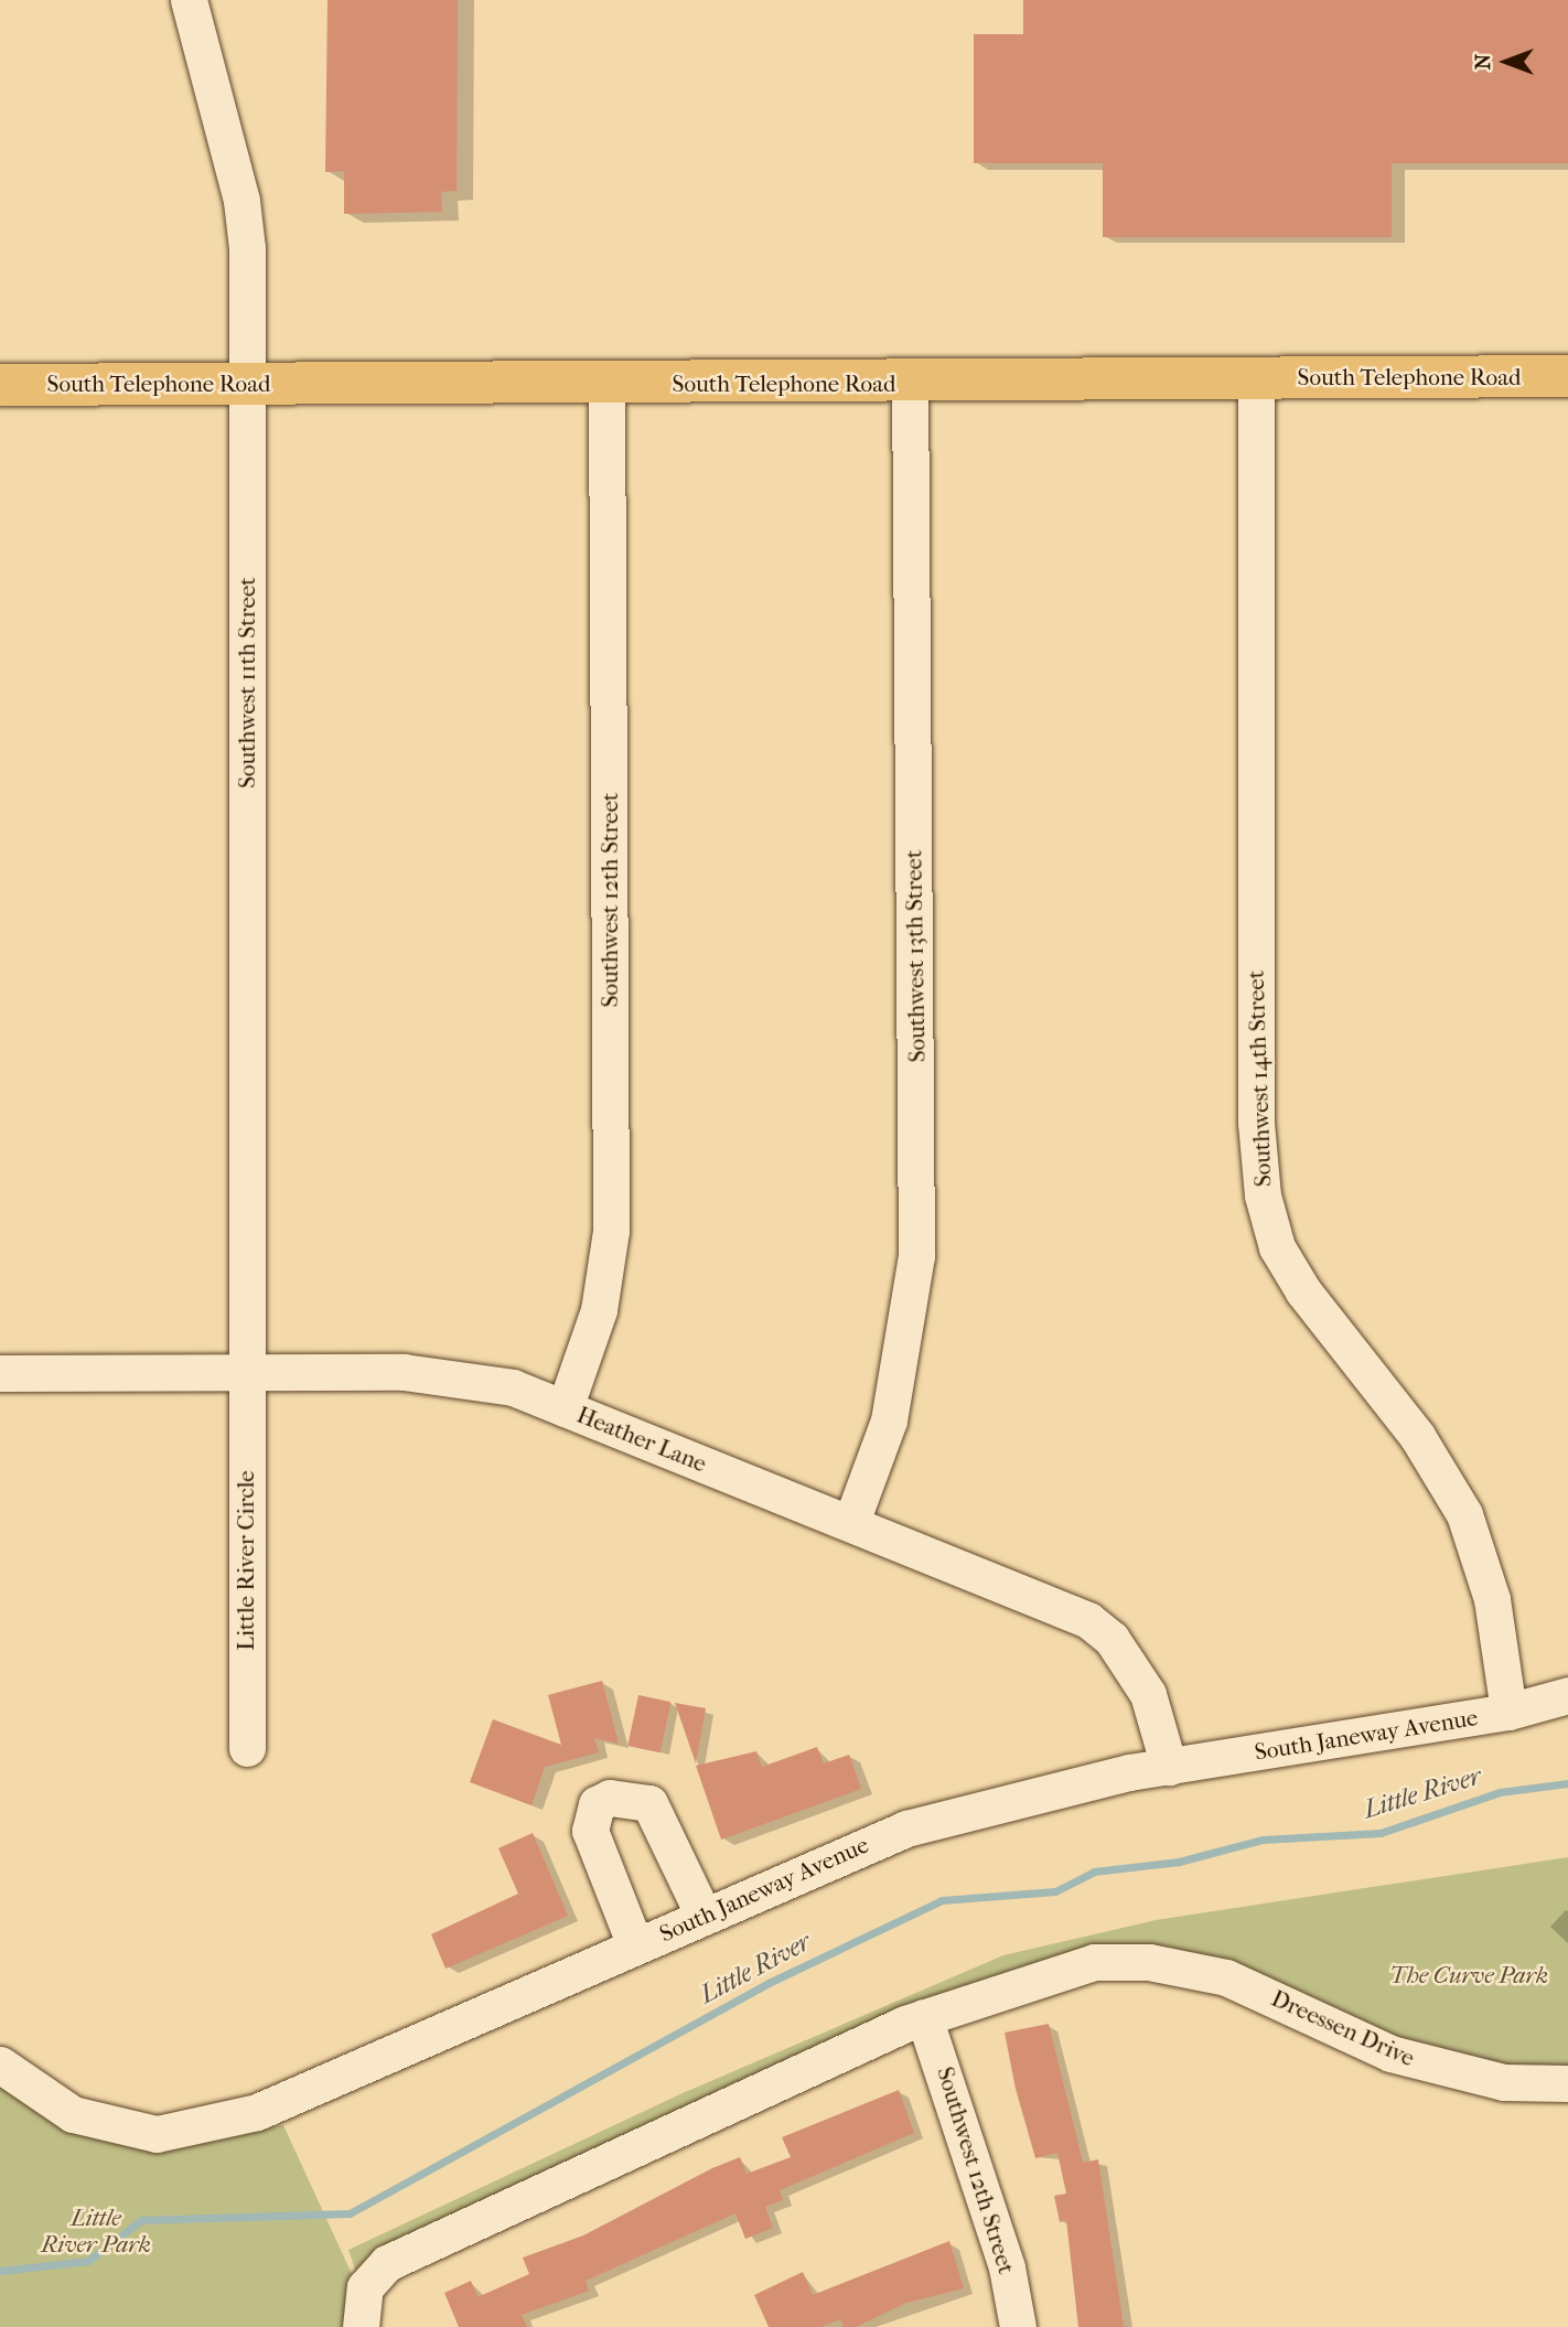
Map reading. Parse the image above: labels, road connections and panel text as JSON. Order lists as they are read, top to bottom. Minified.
{"streets":{"main road":["South Telephone Road"],"street":["Southwest 11th Street","Southwest 12th Street","Southwest 13th Street","Southwest 14th Street","Heather Lane","Little River Circle","South Janeway Avenue","Dreessen Drive"]},"crossings":[["South Telephone Road","Southwest 11th Street"],["South Telephone Road","Southwest 12th Street"],["South Telephone Road","Southwest 13th Street"],["South Telephone Road","Southwest 14th Street"],["Southwest 11th Street","Heather Lane"],["Southwest 11th Street","Little River Circle"],["Southwest 12th Street","Heather Lane"],["Southwest 12th Street","Dreessen Drive"],["Southwest 13th Street","Heather Lane"],["Southwest 14th Street","South Janeway Avenue"],["Heather Lane","Little River Circle"],["Heather Lane","South Janeway Avenue"]],"water":["Little River"],"parks":["The Curve Park","Little River Park"],"north":"left"}
